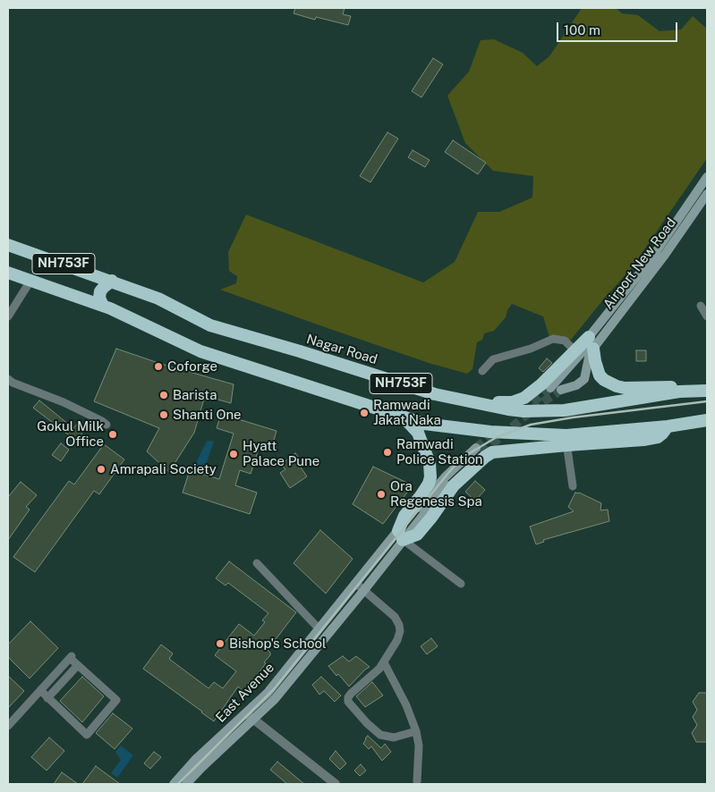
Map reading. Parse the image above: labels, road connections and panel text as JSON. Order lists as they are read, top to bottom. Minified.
{"streets":{"highway":["NH753F","Nagar Road"],"main road":["Airport New Road","East Avenue"]},"places":["Coforge","Barista","Ramwadi Jakat Naka","Shanti One","Gokul Milk Office","Ramwadi Police Station","Hyatt Palace Pune","Amrapali Society","Ora Regenesis Spa","Bishop's School"],"scale_bar":"100 m"}
